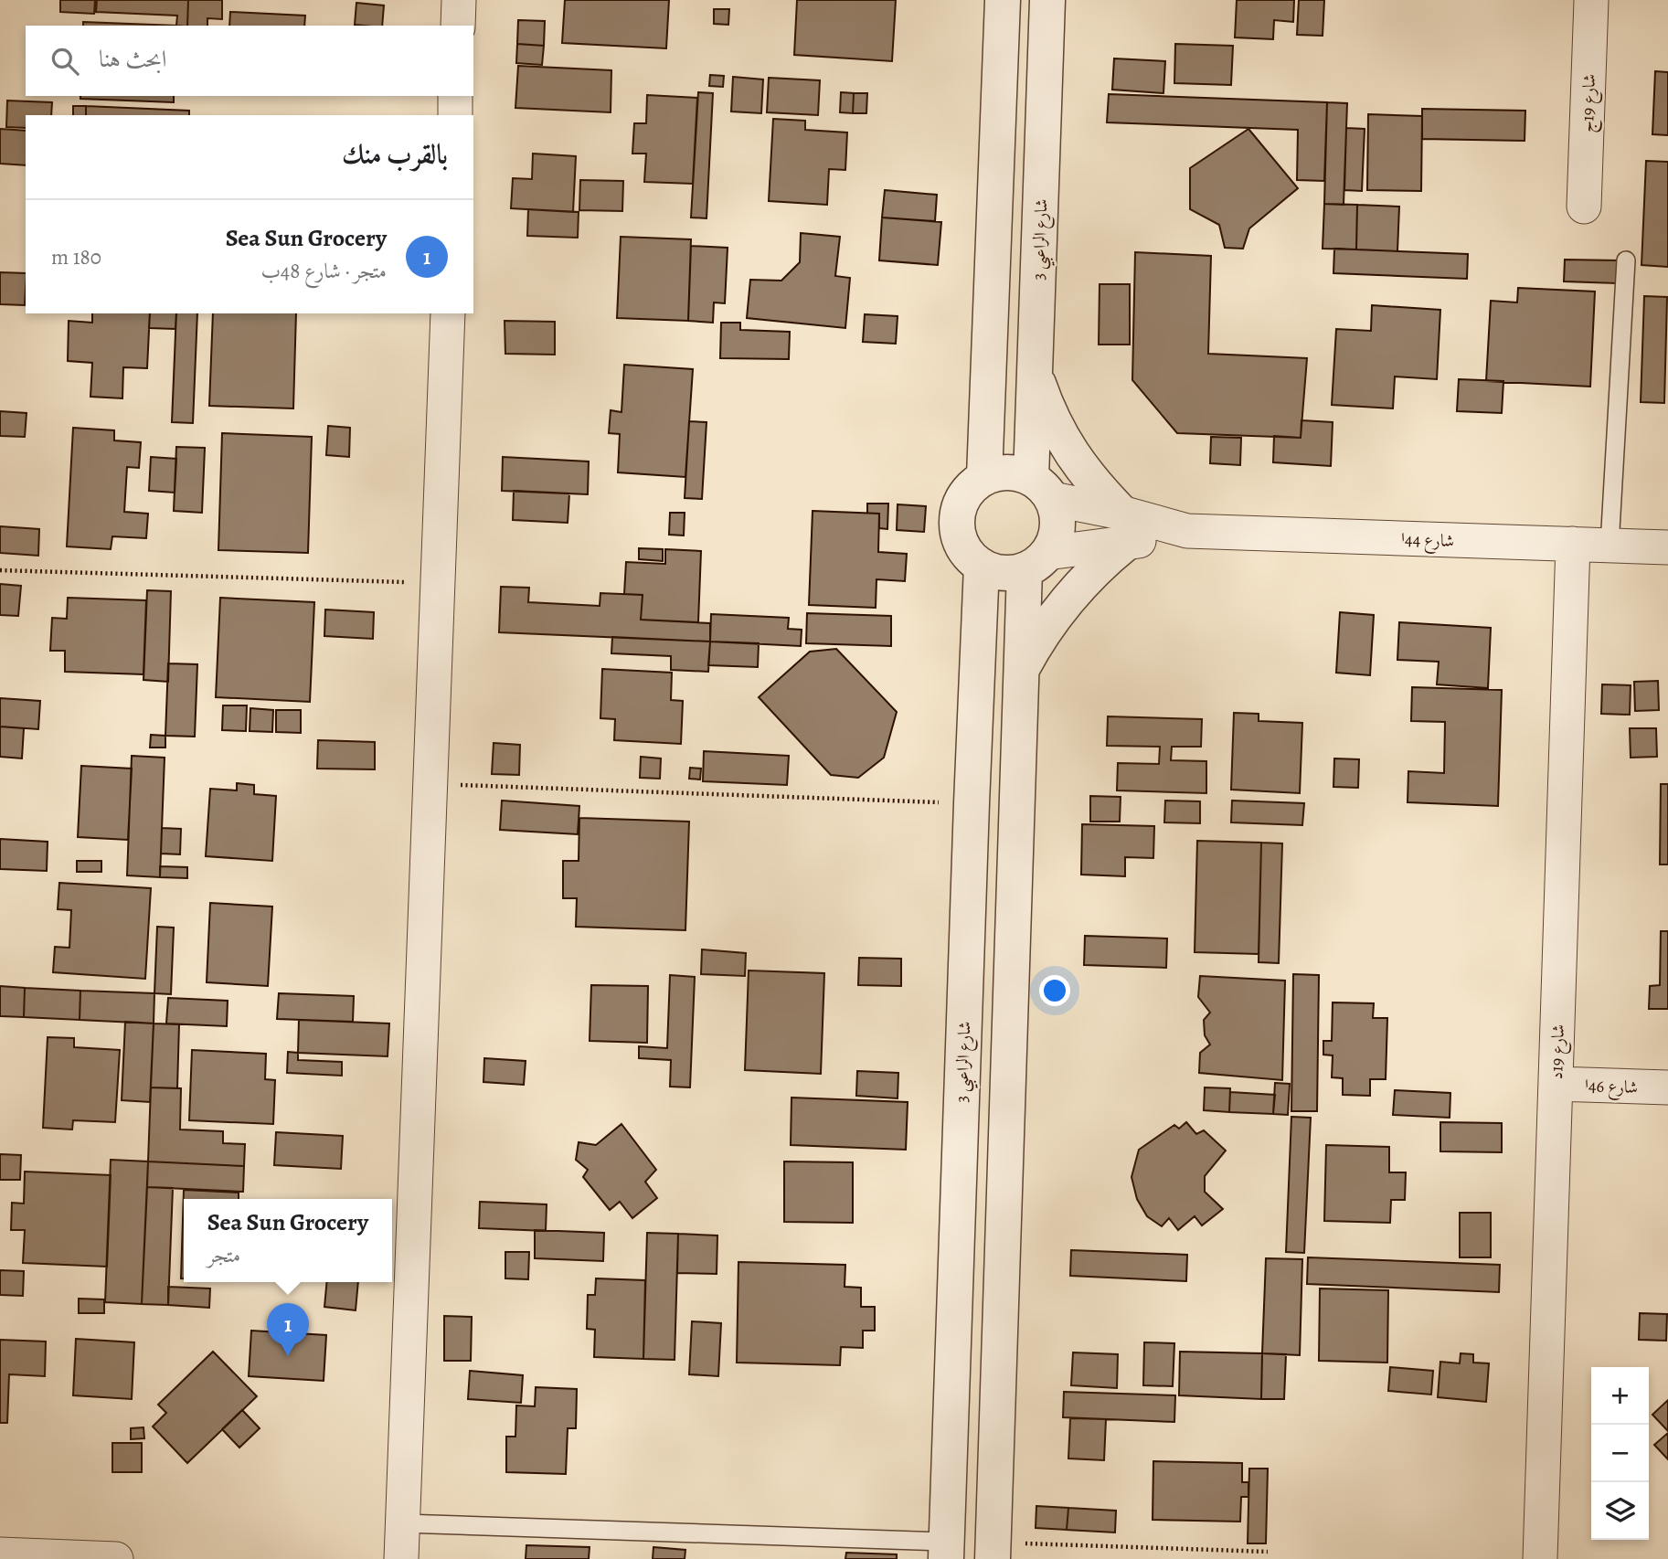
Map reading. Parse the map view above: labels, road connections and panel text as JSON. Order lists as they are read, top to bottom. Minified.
{"streets":{"street":["شارع 19ج","شارع الراعبي 3","شارع 44ا","شارع 19د","شارع 46ا"]},"crossings":[["شارع الراعبي 3","شارع 44ا"],["شارع 44ا","شارع 19د"],["شارع 19د","شارع 46ا"]],"page":{"search":"ابحث هنا","heading":"بالقرب منك","list":[{"mark":"1","name":"Sea Sun Grocery","note":"متجر · شارع 48ب","value":"180 m"}],"popup":["Sea Sun Grocery","متجر"],"pins":"1","map_buttons":["+","−"]}}
